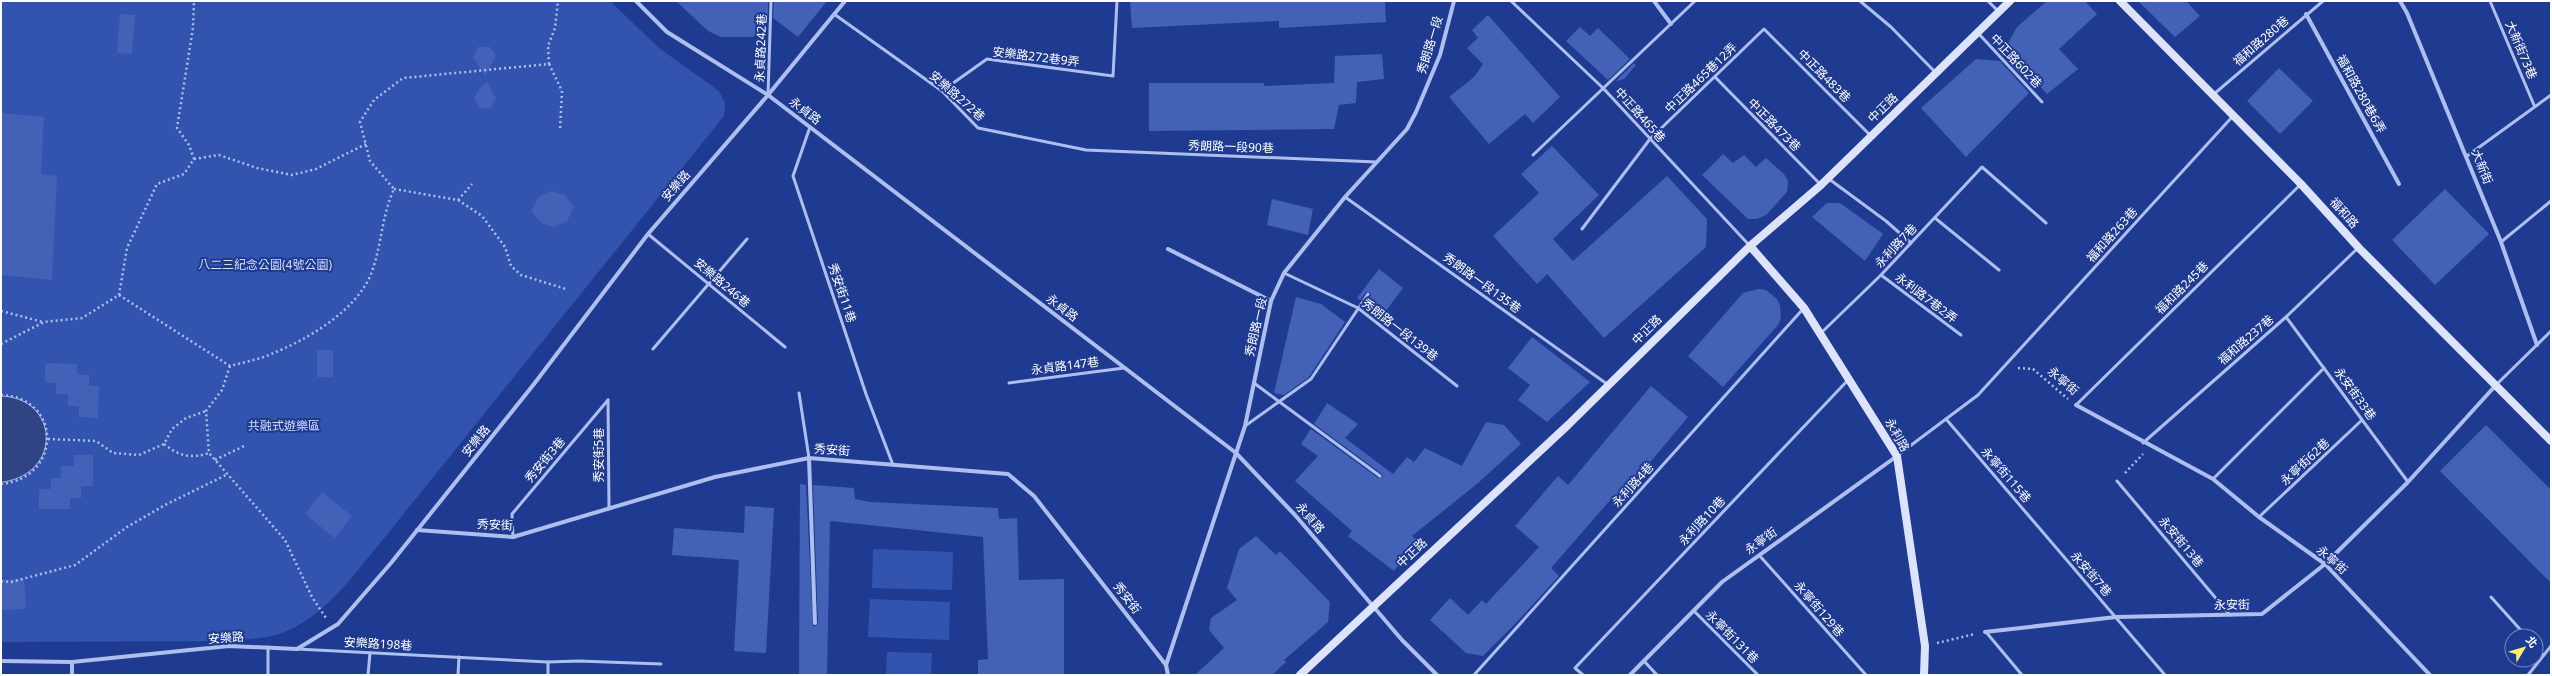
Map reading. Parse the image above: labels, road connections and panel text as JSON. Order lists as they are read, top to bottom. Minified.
{"streets":{"street":["秀朗路一段","福和路280巷6弄","中正路","永貞路","大新街","安樂路","福和路","永寧街","永利路","秀安街","永安街"],"lane":["福和路280巷","永貞路242巷","大新街73巷","安樂路272巷9弄","中正路602巷","中正路483巷","中正路465巷12弄","安樂路272巷","中正路465巷","中正路473巷","秀朗路一段90巷","福和路263巷","永利路7巷","安樂路246巷","秀朗路一段135巷","福和路245巷","秀安街11巷","永利路7巷2弄","秀朗路一段139巷","福和路237巷","永貞路147巷","永安街33巷","秀安街5巷","秀安街3巷","永寧街62巷","永寧街115巷","永利路4巷","永利路10巷","永安街13巷","永安街7巷","永寧街129巷","永寧街131巷","安樂路198巷"]},"crossings":[["福和路280巷","福和路280巷6弄"],["福和路280巷","福和路"],["秀朗路一段","永貞路"],["秀朗路一段","秀朗路一段90巷"],["秀朗路一段","秀朗路一段135巷"],["秀朗路一段","秀朗路一段139巷"],["秀朗路一段","秀安街"],["永貞路242巷","永貞路"],["永貞路242巷","安樂路"],["安樂路272巷9弄","安樂路272巷"],["中正路602巷","中正路"],["中正路483巷","中正路465巷12弄"],["中正路483巷","中正路"],["中正路465巷12弄","中正路465巷"],["中正路465巷12弄","中正路473巷"],["安樂路272巷","秀朗路一段90巷"],["安樂路272巷","安樂路"],["中正路","永貞路"],["中正路","中正路465巷"],["中正路","中正路473巷"],["中正路","秀朗路一段135巷"],["中正路","永利路"],["永貞路","安樂路"],["永貞路","秀安街11巷"],["永貞路","永貞路147巷"],["中正路465巷","永利路"],["安樂路","安樂路246巷"],["安樂路","秀安街"],["安樂路","安樂路198巷"],["福和路","福和路263巷"],["福和路","福和路245巷"],["福和路","福和路237巷"],["福和路","永安街"],["福和路263巷","永寧街"],["永利路7巷","永利路7巷2弄"],["永利路7巷","永利路"],["福和路245巷","永寧街"],["秀安街11巷","秀安街"],["福和路237巷","永寧街"],["福和路237巷","永安街33巷"],["永寧街","永利路"],["永寧街","永寧街62巷"],["永寧街","永寧街115巷"],["永寧街","永安街"],["永寧街","永寧街129巷"],["永寧街","永寧街131巷"],["永安街33巷","永寧街62巷"],["永安街33巷","永安街"],["永利路","永利路4巷"],["永利路","永利路10巷"],["秀安街","秀安街5巷"],["秀安街","秀安街3巷"],["秀安街5巷","秀安街3巷"],["永寧街115巷","永安街7巷"],["永安街13巷","永安街"],["永安街7巷","永安街"]],"parks":["八二三紀念公園(4號公園)","共融式遊樂區"],"north":"top right"}
